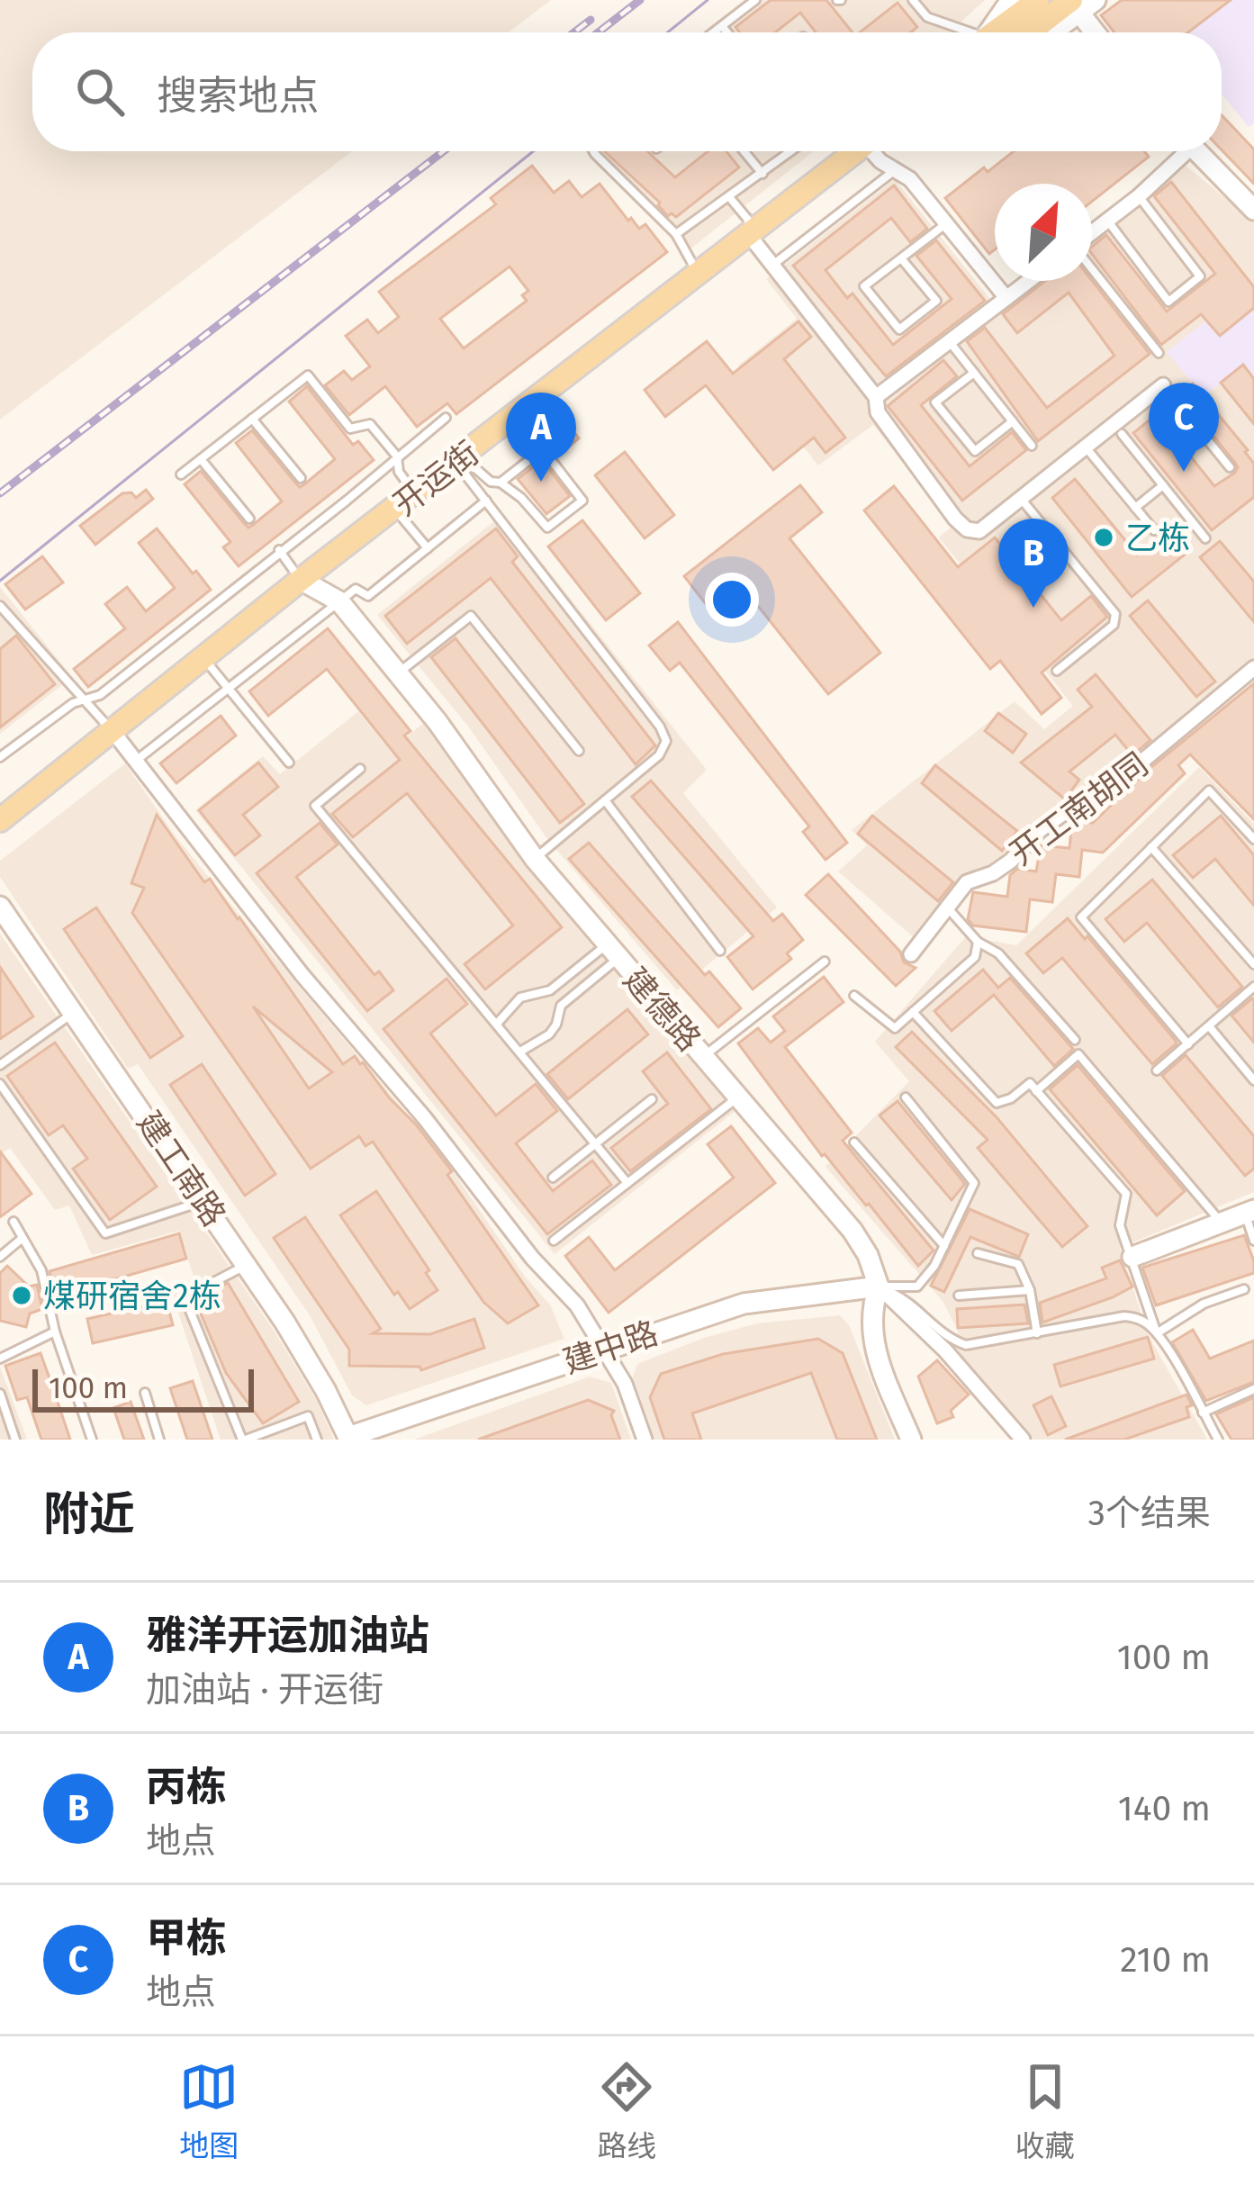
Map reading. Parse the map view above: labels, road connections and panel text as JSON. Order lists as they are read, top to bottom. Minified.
{"streets":{"main road":["开运街"],"street":["开工南胡同","建德路","建工南路","建中路"]},"crossings":[["开运街","建德路"],["建德路","建中路"],["建工南路","建中路"]],"places":["乙栋","煤研宿舍2栋"],"scale_bar":"100 m","north":"top right","page":{"search":"搜索地点","pins":["C","A","B"],"scale":"100 m","heading":["附近","3个结果"],"list":[{"mark":"A","name":"雅洋开运加油站","note":"加油站 · 开运街","value":"100 m"},{"mark":"B","name":"丙栋","note":"地点","value":"140 m"},{"mark":"C","name":"甲栋","note":"地点","value":"210 m"}],"nav":["地图","路线","收藏"]}}
